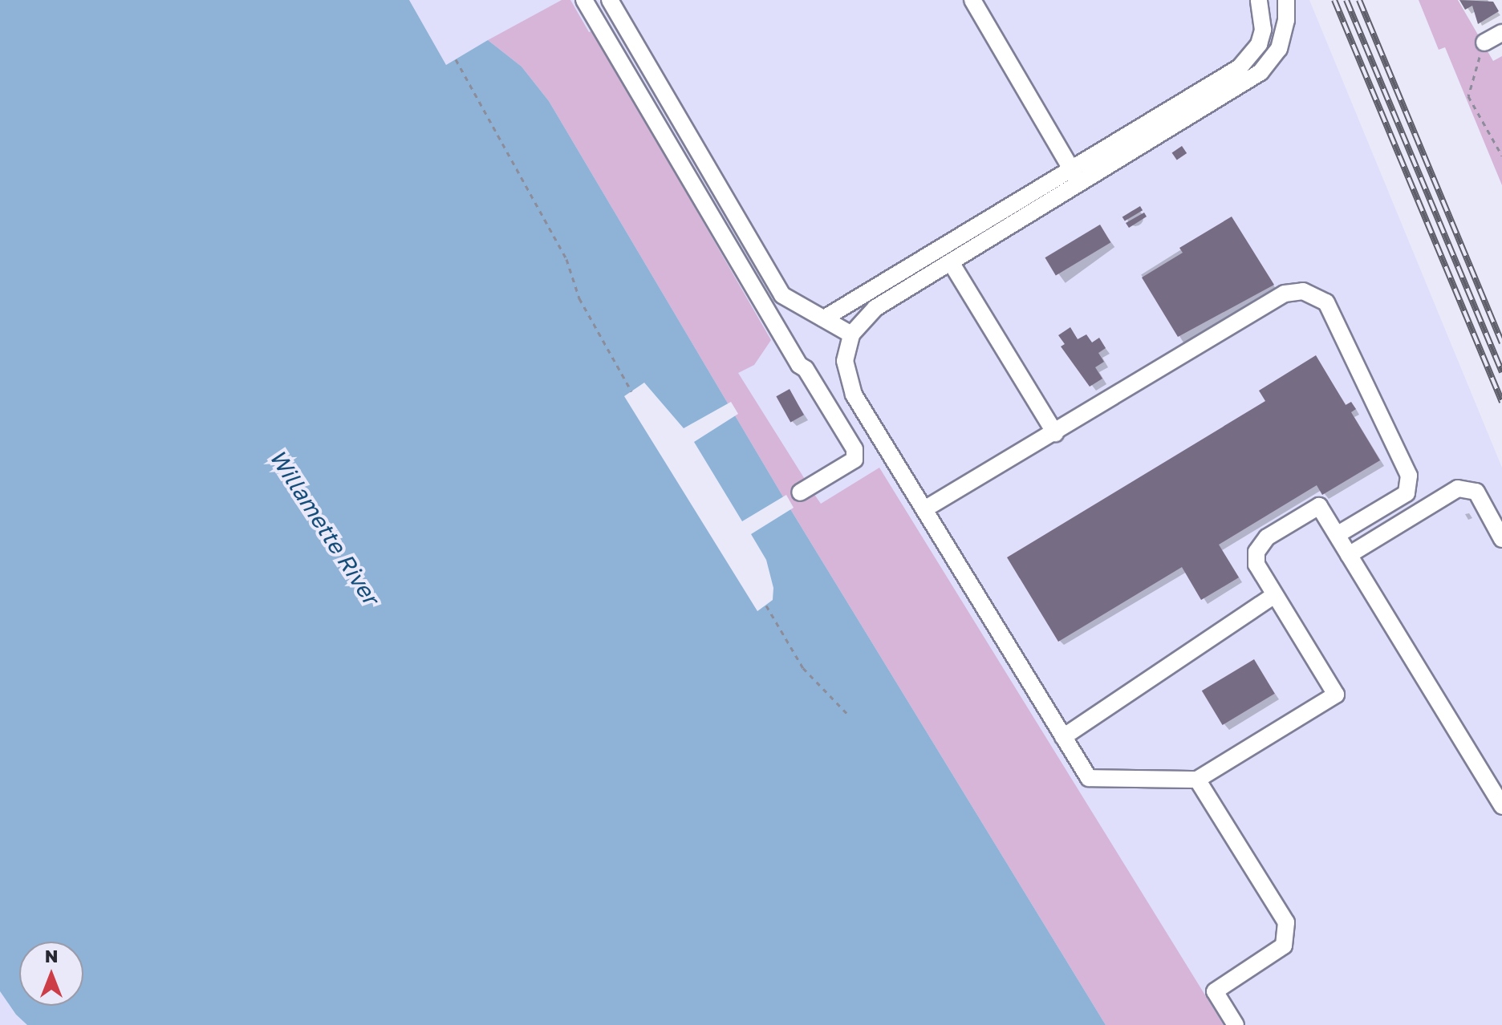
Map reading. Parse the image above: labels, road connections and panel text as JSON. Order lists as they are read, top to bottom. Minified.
{"water":["Willamette River"],"north":"top"}
